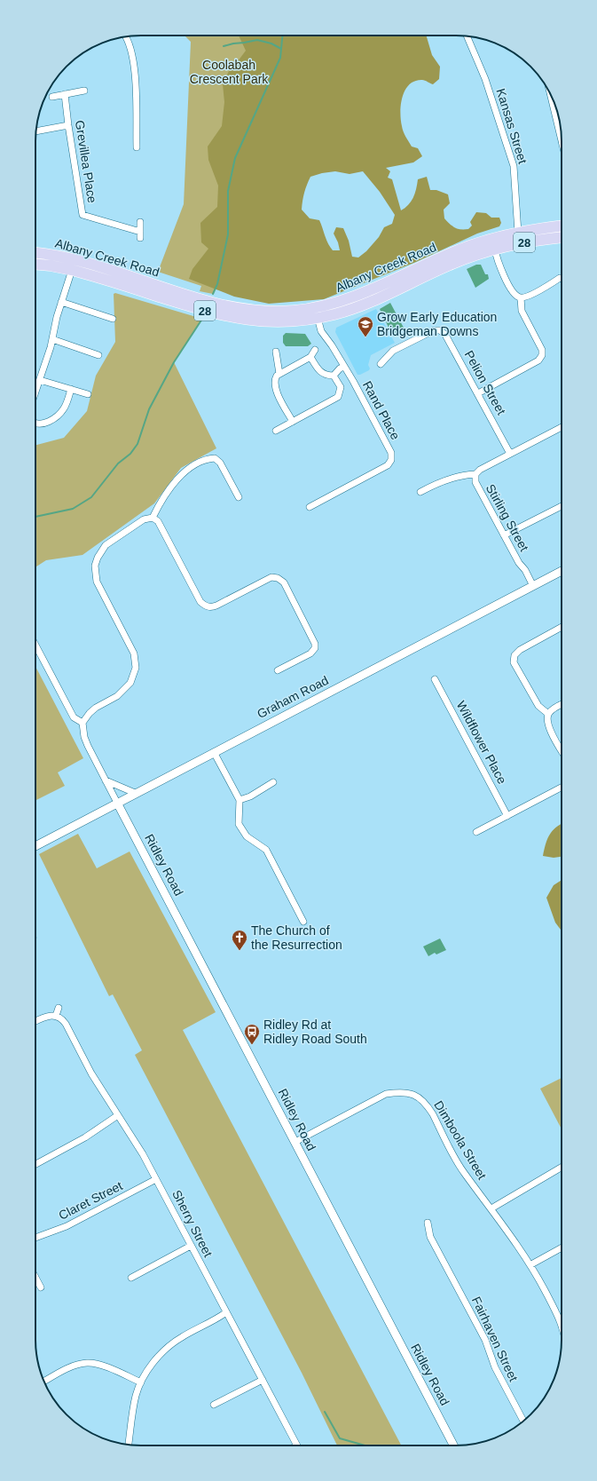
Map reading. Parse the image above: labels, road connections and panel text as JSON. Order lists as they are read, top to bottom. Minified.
{"streets":{"main road":["28","Albany Creek Road"],"street":["Kansas Street","Grevillea Place","Pelion Street","Rand Place","Stirling Street","Graham Road","Wildflower Place","Ridley Road","Dimboola Street","Claret Street","Sherry Street","Fairhaven Street"]},"crossings":[["Kansas Street","Albany Creek Road"],["Albany Creek Road","Rand Place"],["Pelion Street","Stirling Street"],["Stirling Street","Graham Road"],["Graham Road","Ridley Road"],["Ridley Road","Dimboola Street"],["Claret Street","Sherry Street"]],"parks":["Coolabah Crescent Park"],"places":{"school or university":["Grow Early Education Bridgeman Downs"],"church":["The Church of the Resurrection"],"bus stop":["Ridley Rd at Ridley Road South"]}}
